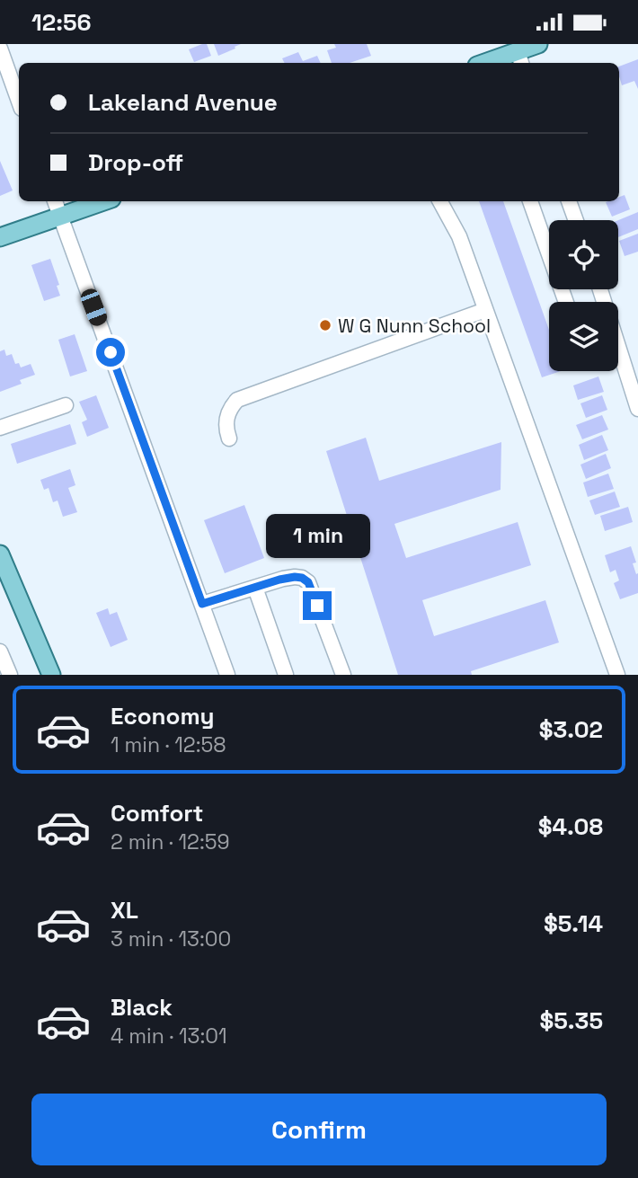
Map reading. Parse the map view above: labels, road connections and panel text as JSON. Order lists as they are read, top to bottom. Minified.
{"places":["W G Nunn School"],"page":{"status":"12:56","banner":["Lakeland Avenue","Drop-off"],"bubble":"1 min","list":[{"name":"Economy","note":"1 min · 12:58","value":"$3.02"},{"name":"Comfort","note":"2 min · 12:59","value":"$4.08"},{"name":"XL","note":"3 min · 13:00","value":"$5.14"},{"name":"Black","note":"4 min · 13:01","value":"$5.35"}],"buttons":"Confirm"}}
